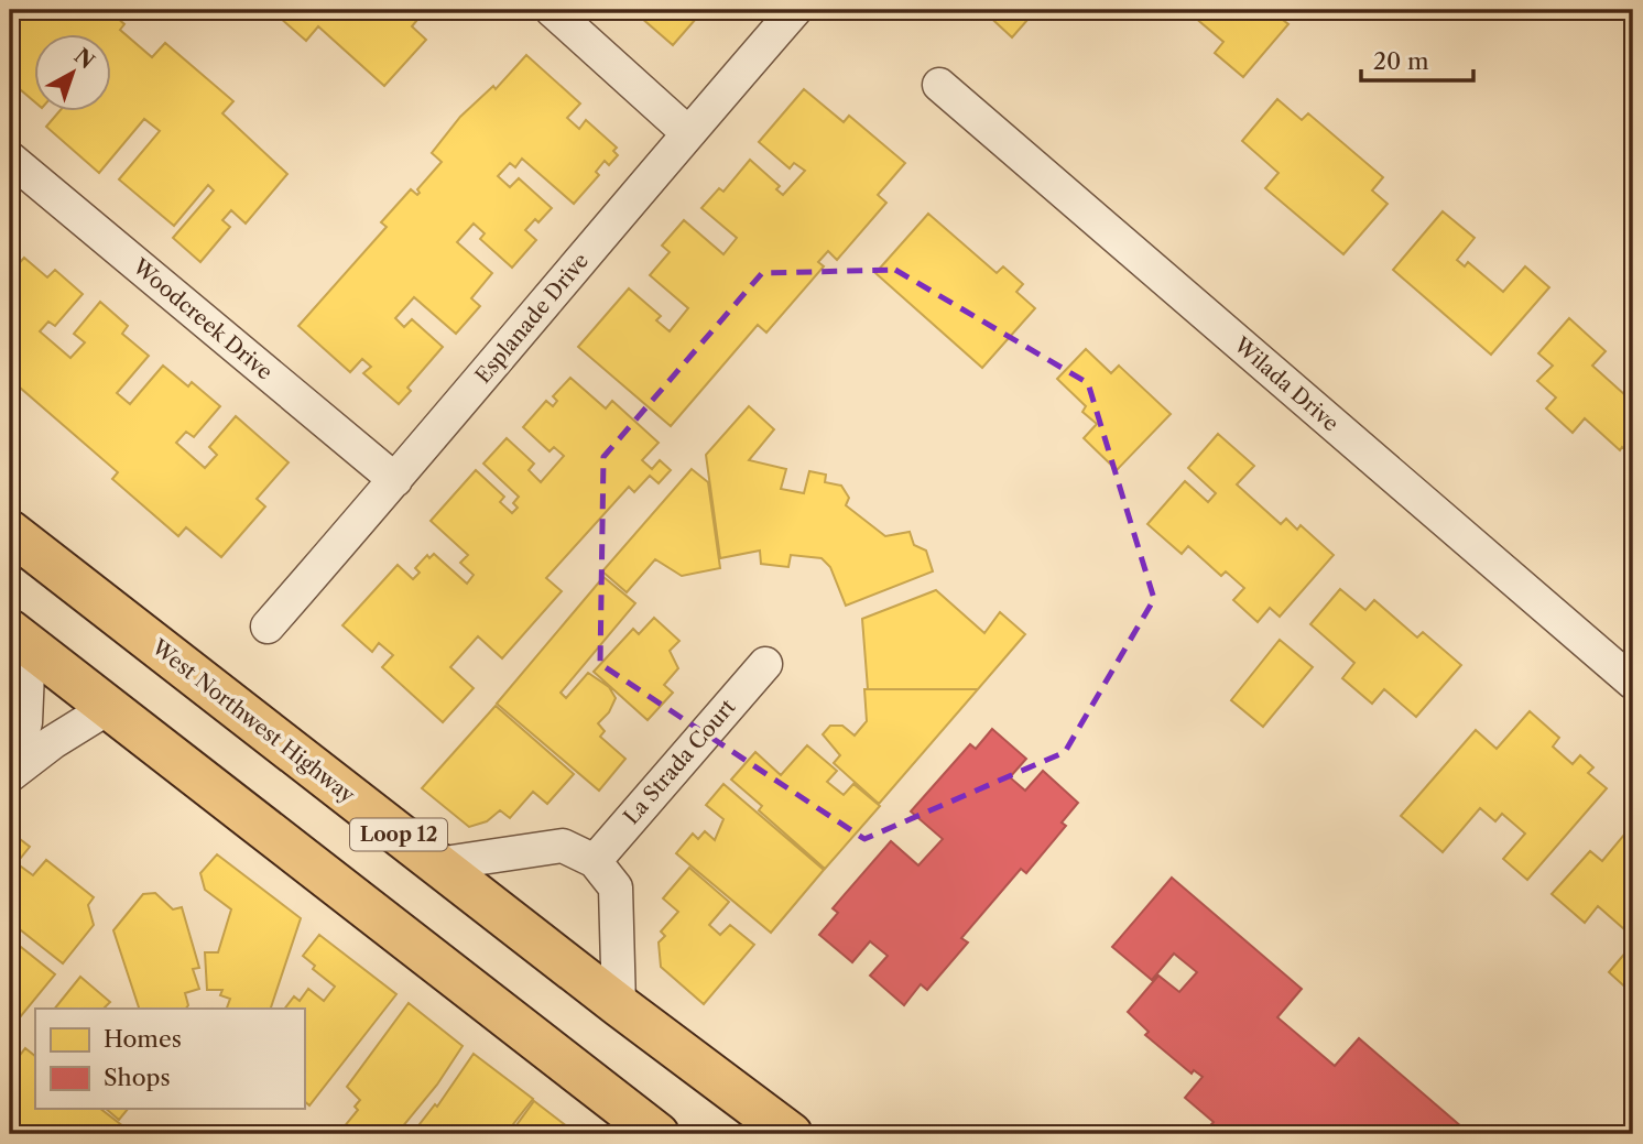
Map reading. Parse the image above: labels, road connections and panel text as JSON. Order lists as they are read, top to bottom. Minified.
{"streets":{"main road":["West Northwest Highway","Loop 12"],"street":["Esplanade Drive","Woodcreek Drive","Wilada Drive","La Strada Court"]},"crossings":[["Esplanade Drive","Woodcreek Drive"]],"legend":["Homes","Shops"],"scale_bar":"20 m","north":"top right"}
